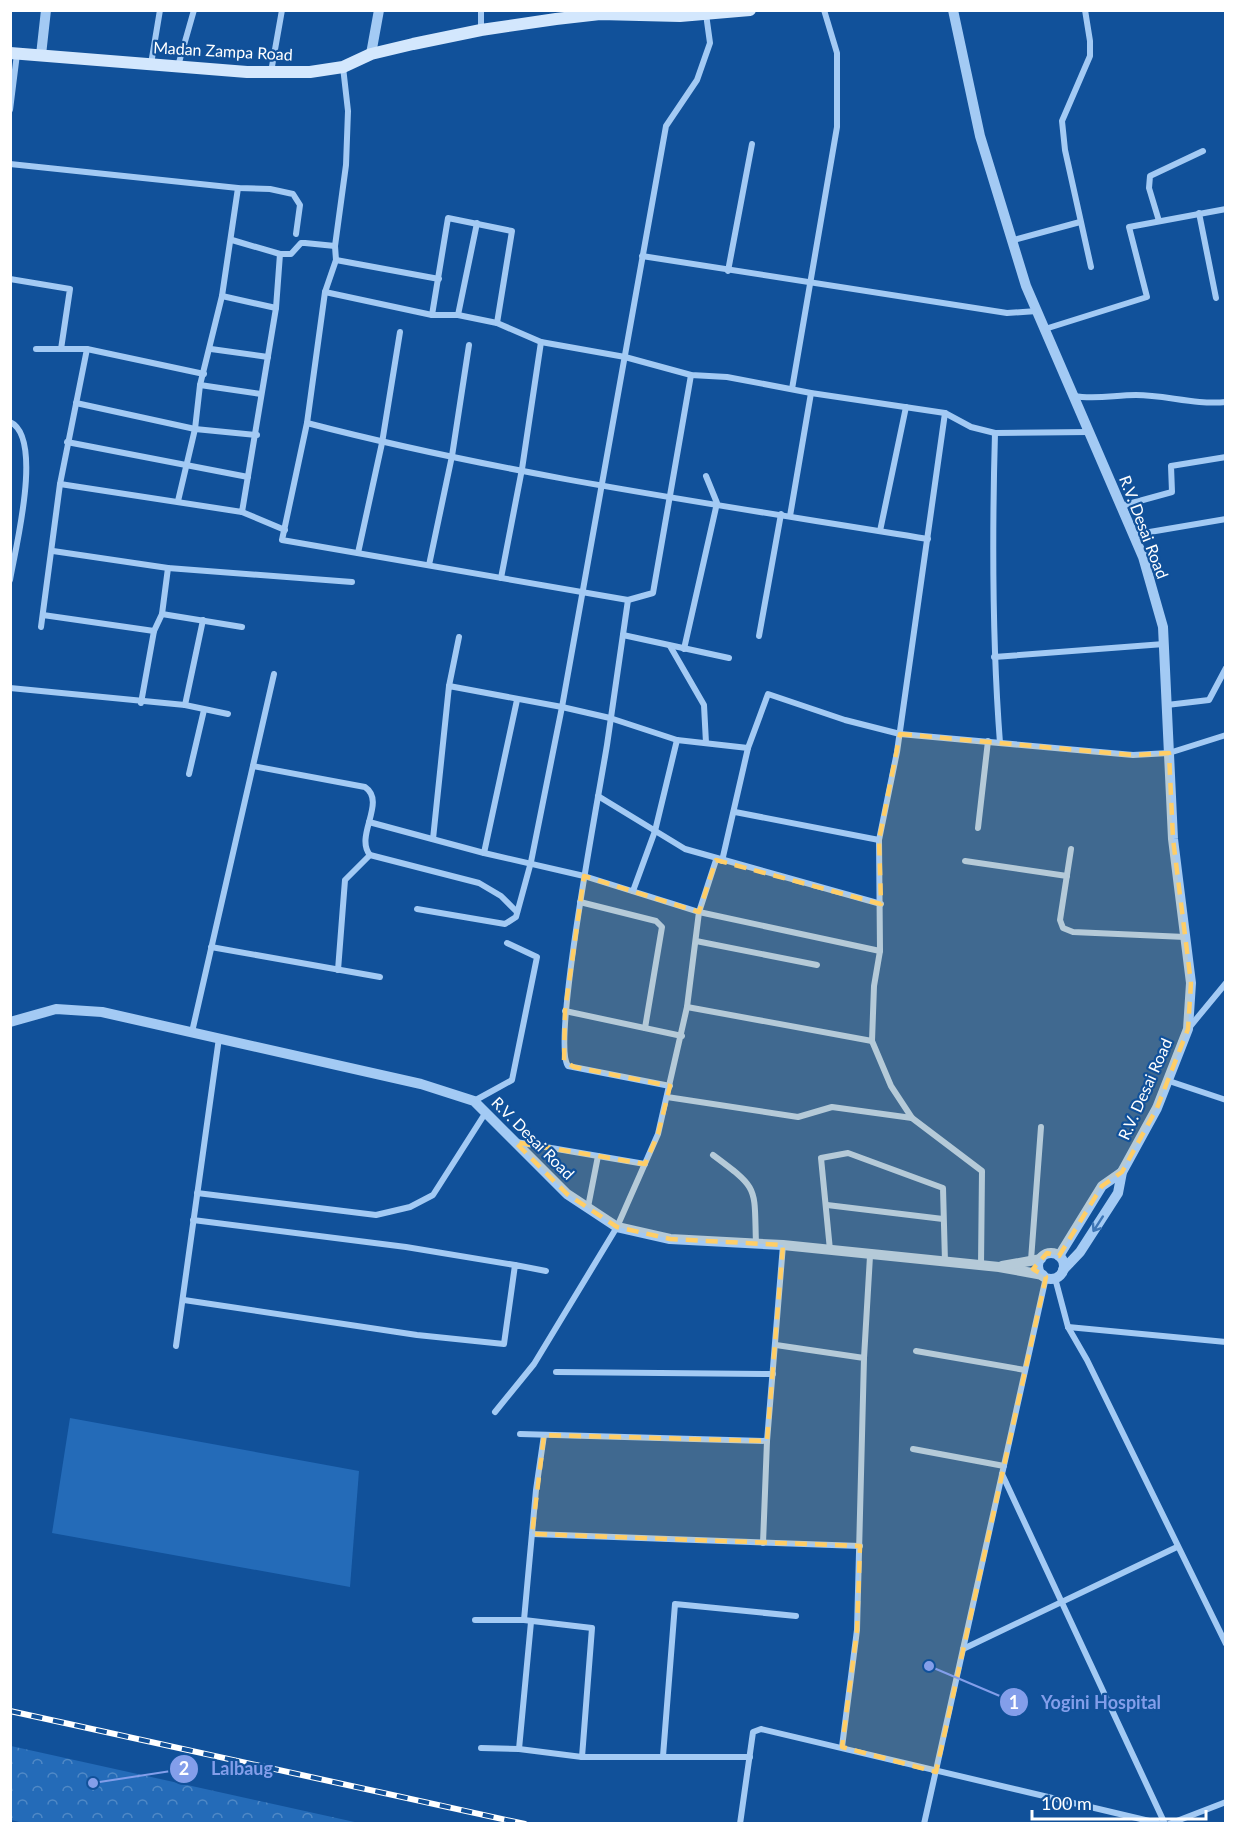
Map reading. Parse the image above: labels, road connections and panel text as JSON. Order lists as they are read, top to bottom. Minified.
{"streets":{"main road":["Madan Zampa Road"],"street":["R.V. Desai Road"]},"places":["Yogini Hospital","Lalbaug"],"scale_bar":"100 m"}
